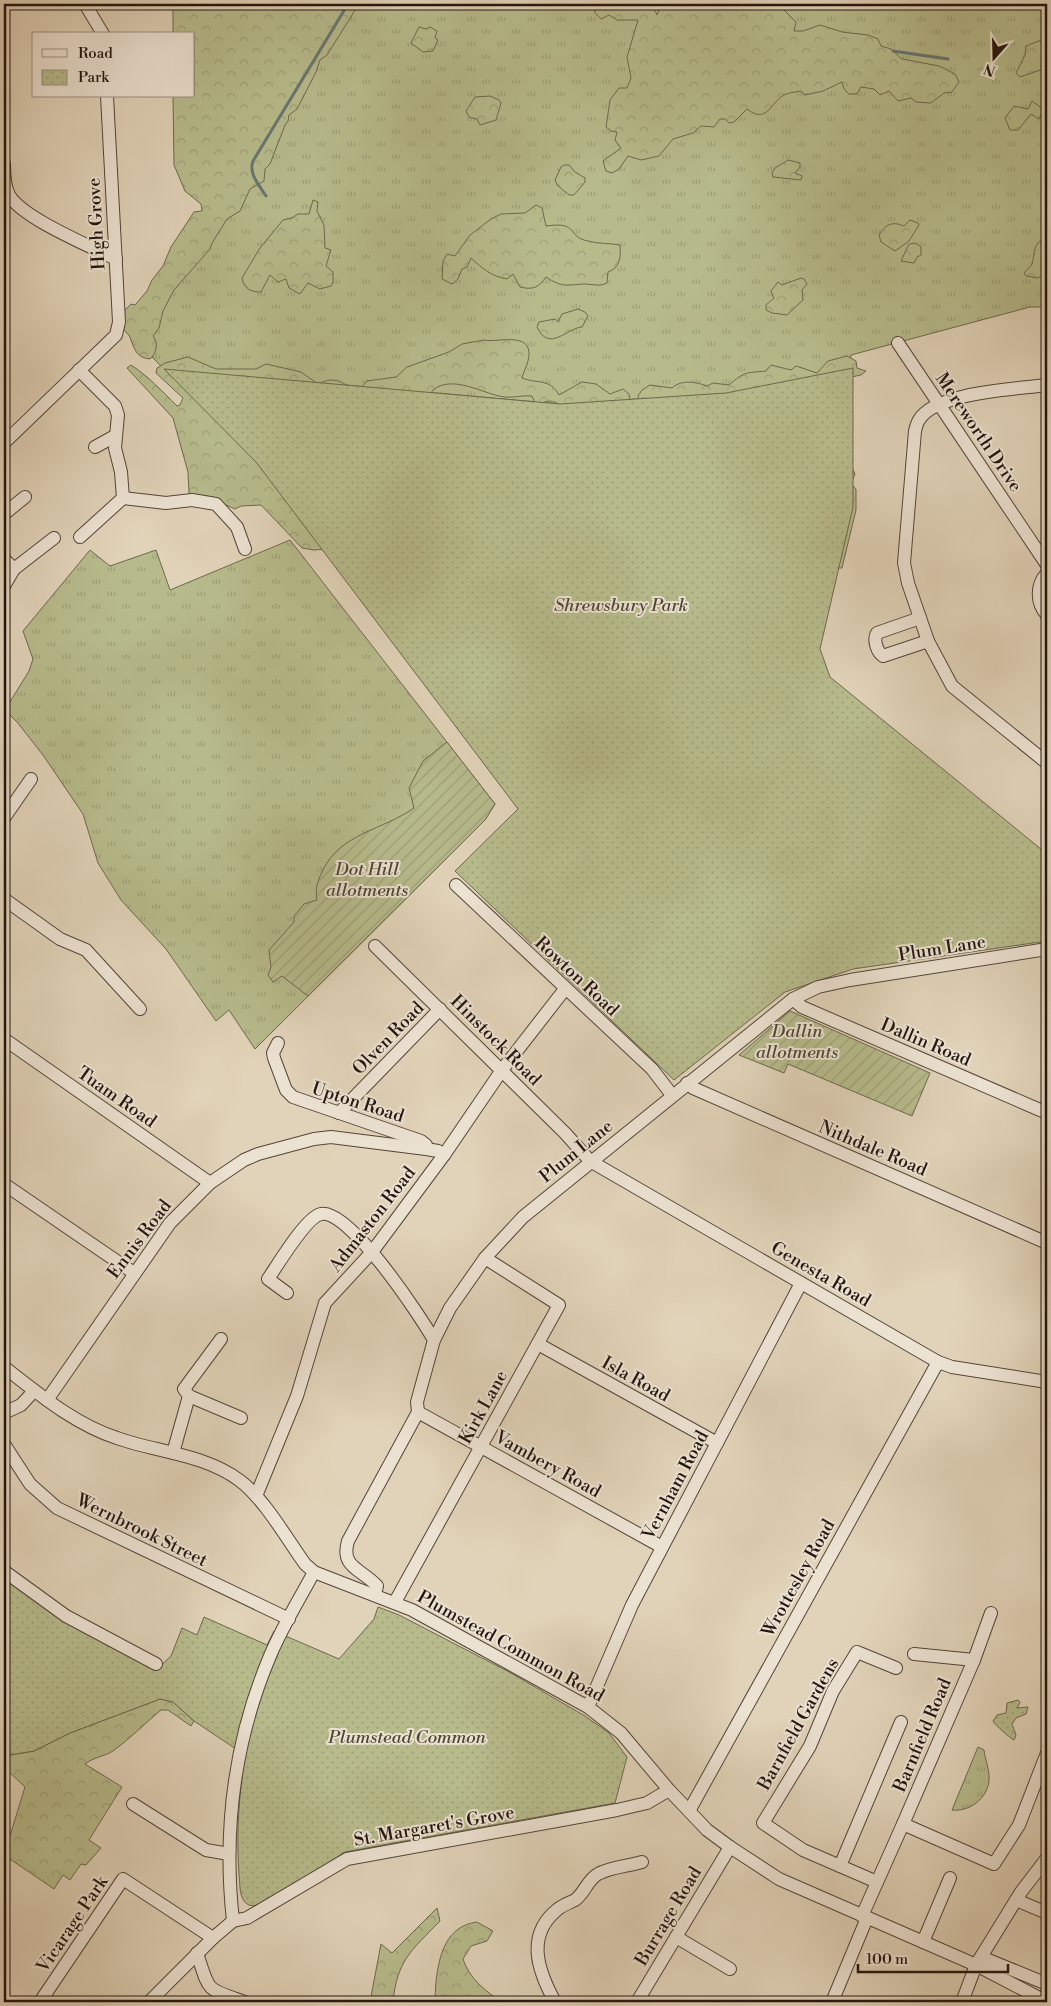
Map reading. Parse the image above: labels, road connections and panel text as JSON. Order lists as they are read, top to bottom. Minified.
{"streets":{"street":["High Grove","Mereworth Drive","Plum Lane","Rowton Road","Olven Road","Hinstock Road","Dallin Road","Tuam Road","Upton Road","Nithdale Road","Admaston Road","Ennis Road","Genesta Road","Isla Road","Kirk Lane","Vambery Road","Vernham Road","Wernbrook Street","Wrottesley Road","Plumstead Common Road","Barnfield Gardens","Barnfield Road","St. Margaret's Grove","Burrage Road","Vicarage Park"]},"crossings":[["Plum Lane","Rowton Road"],["Plum Lane","Hinstock Road"],["Plum Lane","Dallin Road"],["Plum Lane","Nithdale Road"],["Plum Lane","Genesta Road"],["Plum Lane","Kirk Lane"],["Plum Lane","Vambery Road"],["Plum Lane","Plumstead Common Road"],["Rowton Road","Admaston Road"],["Olven Road","Hinstock Road"],["Olven Road","Upton Road"],["Hinstock Road","Admaston Road"],["Hinstock Road","Genesta Road"],["Tuam Road","Ennis Road"],["Upton Road","Ennis Road"],["Admaston Road","Ennis Road"],["Admaston Road","Plumstead Common Road"],["Ennis Road","Plumstead Common Road"],["Genesta Road","Vernham Road"],["Genesta Road","Wrottesley Road"],["Isla Road","Kirk Lane"],["Isla Road","Vernham Road"],["Kirk Lane","Vambery Road"],["Kirk Lane","Plumstead Common Road"],["Vambery Road","Vernham Road"],["Vernham Road","Plumstead Common Road"],["Wrottesley Road","Plumstead Common Road"],["Plumstead Common Road","Barnfield Road"],["Plumstead Common Road","St. Margaret's Grove"],["Plumstead Common Road","Burrage Road"],["Barnfield Gardens","Barnfield Road"],["St. Margaret's Grove","Vicarage Park"]],"parks":["Shrewsbury Park","Dot Hill allotments","Dallin allotments","Plumstead Common"],"legend":["Road","Park"],"scale_bar":"100 m","north":"bottom"}
